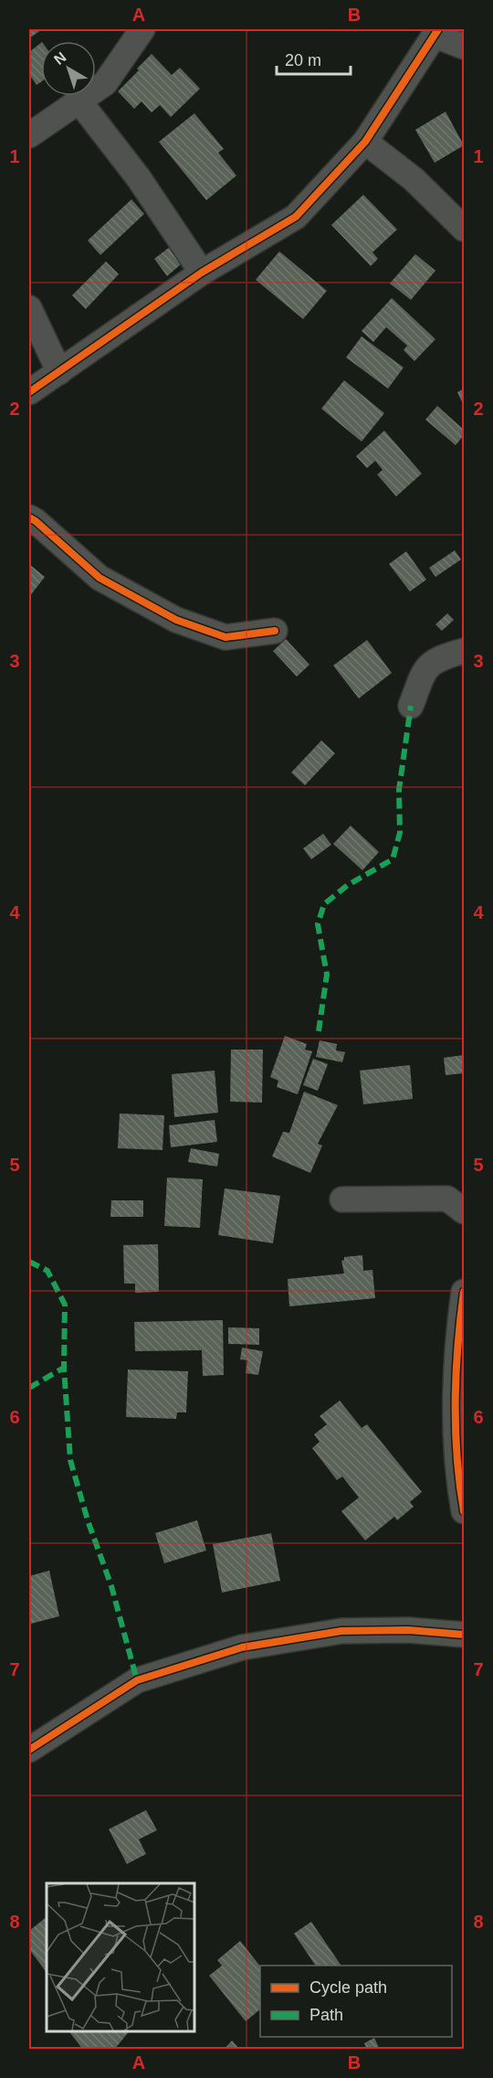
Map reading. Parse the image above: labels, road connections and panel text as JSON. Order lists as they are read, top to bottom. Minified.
{"legend":["Cycle path","Path"],"scale_bar":"20 m","north":"top left","grid":{"columns":["A","B"],"rows":["1","2","3","4","5","6","7","8"]}}
